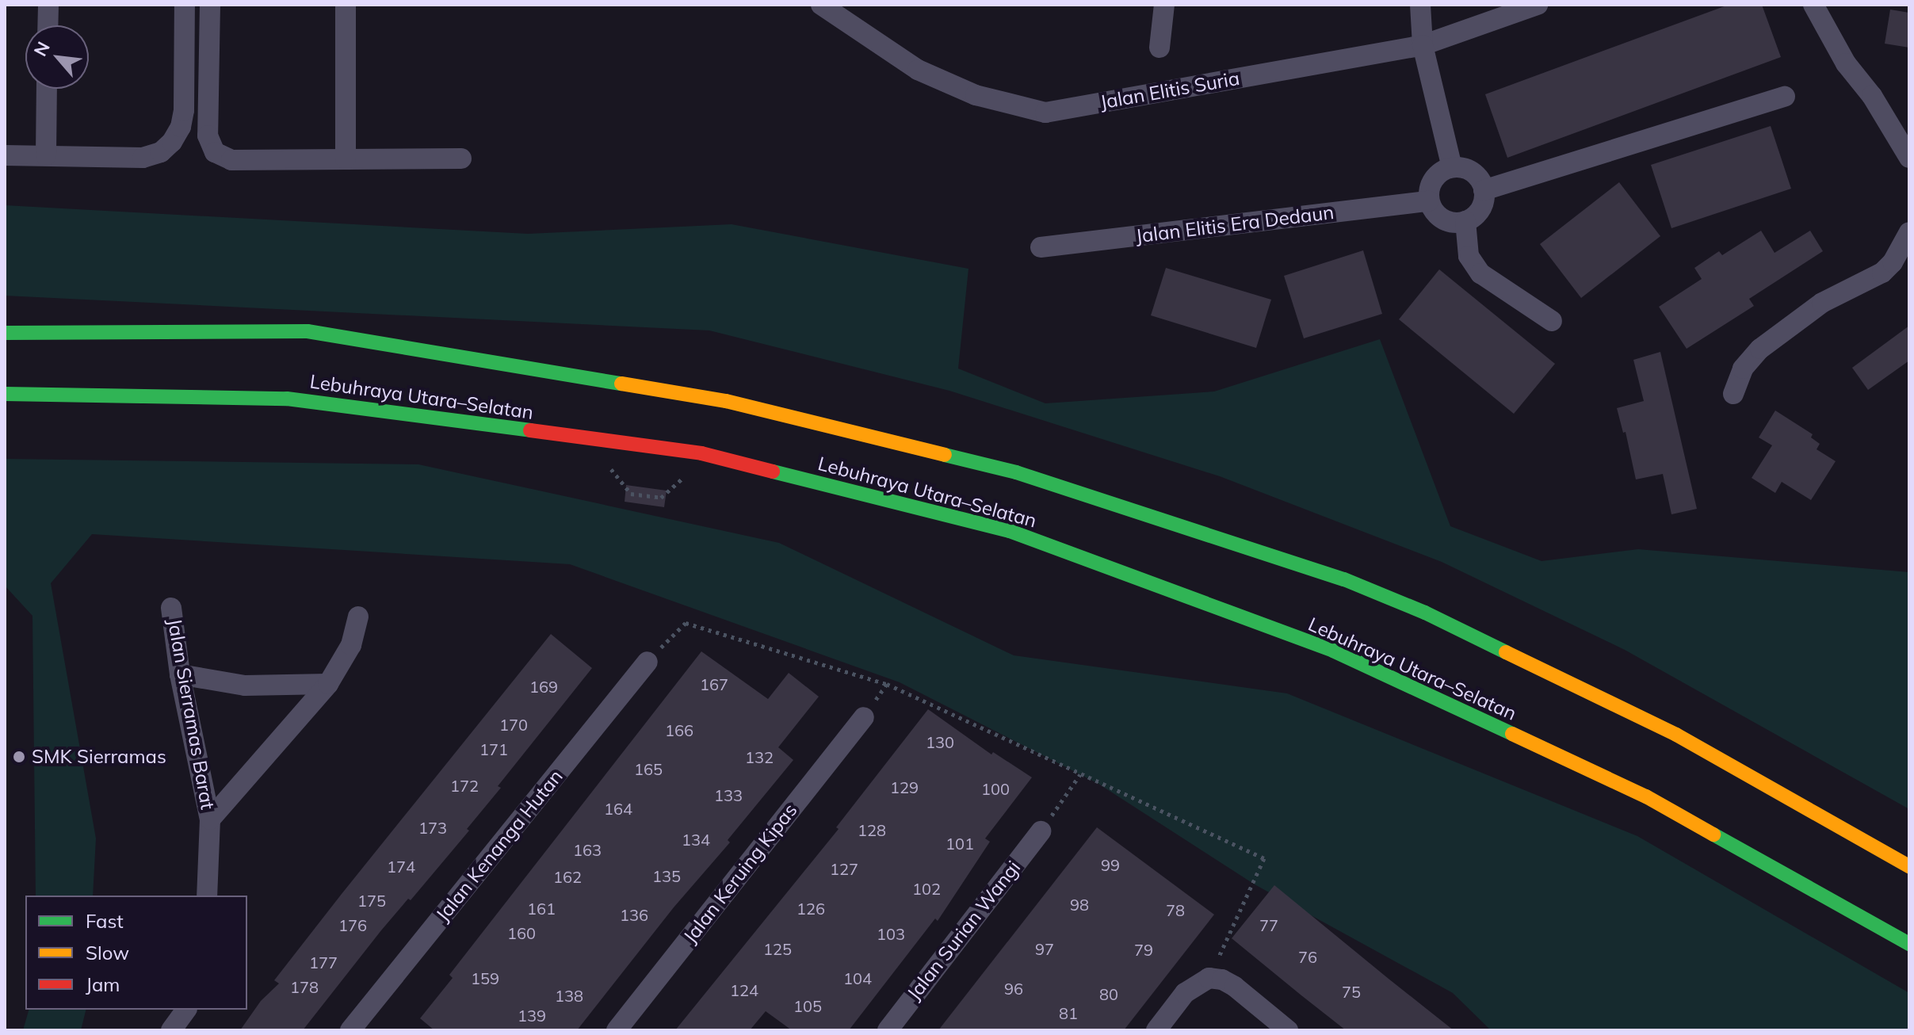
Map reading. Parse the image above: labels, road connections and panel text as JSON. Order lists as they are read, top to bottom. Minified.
{"streets":{"highway":["Lebuhraya Utara–Selatan"],"street":["Jalan Elitis Suria","Jalan Elitis Era Dedaun","Jalan Sierramas Barat","Jalan Kenanga Hutan","Jalan Keruing Kipas","Jalan Surian Wangi"]},"places":["SMK Sierramas"],"house_numbers":["167","169","170","166","130","171","132","165","172","129","100","133","164","173","128","134","101","163","99","174","127","135","162","102","175","98","161","126","78","136","176","77","160","103","125","97","79","76","177","159","104","178","96","124","75","80","138","105","81","139"],"legend":["Fast","Slow","Jam"],"north":"top left"}
